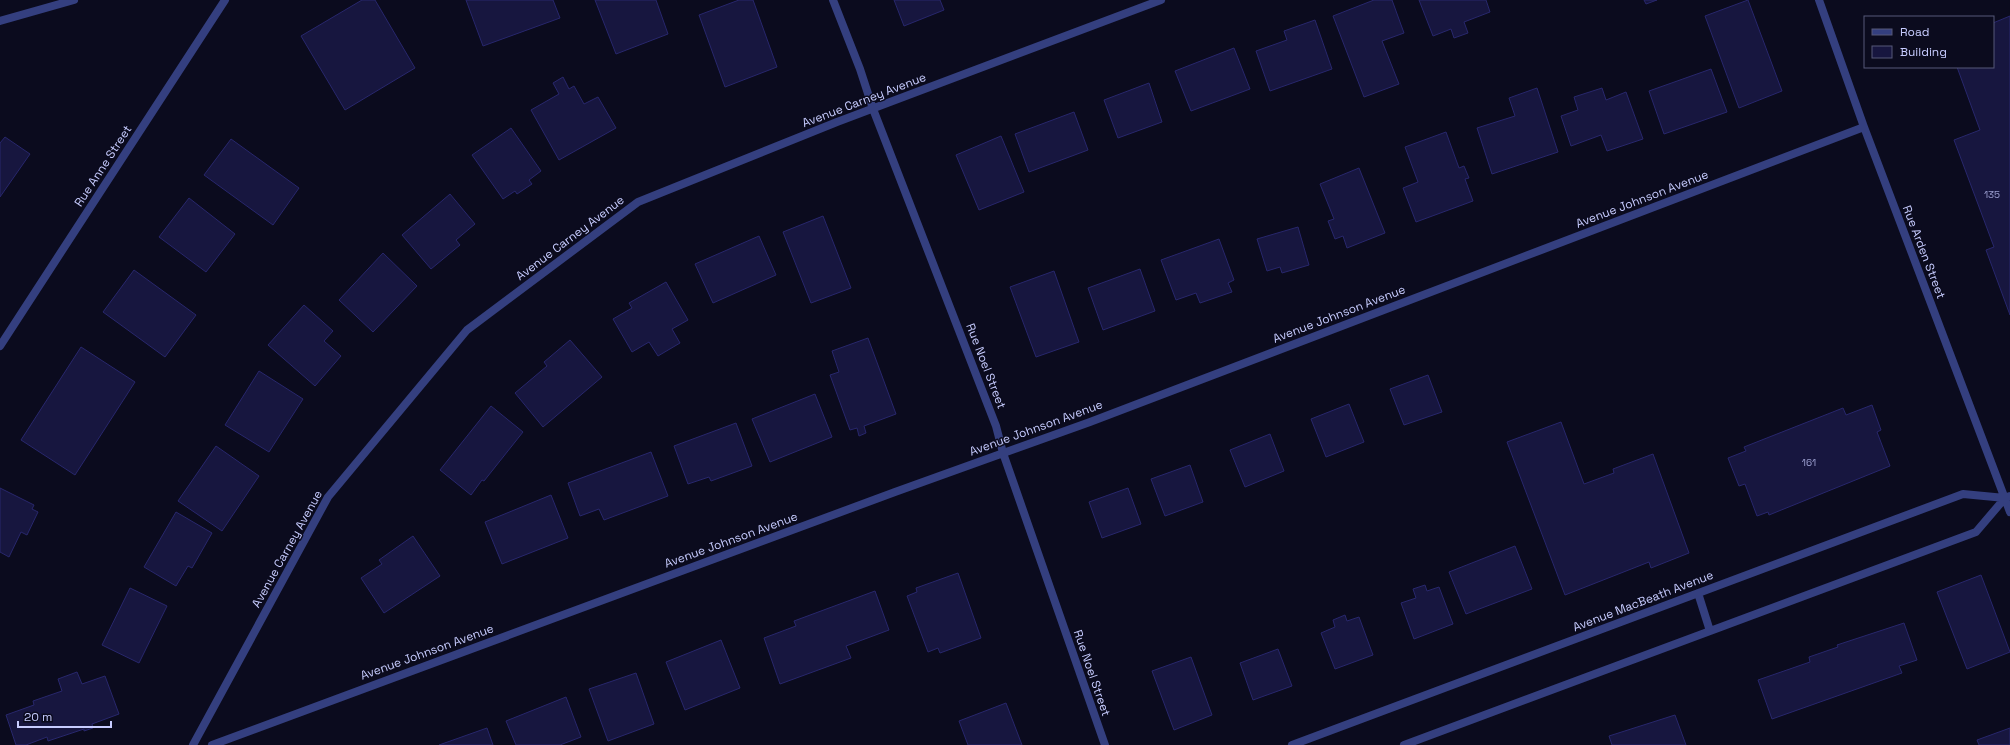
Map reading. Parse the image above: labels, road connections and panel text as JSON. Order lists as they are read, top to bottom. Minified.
{"streets":{"street":["Avenue Carney Avenue","Rue Anne Street","Avenue Johnson Avenue","Rue Arden Street","Rue Noel Street","Avenue MacBeath Avenue"]},"crossings":[["Avenue Carney Avenue","Rue Noel Street"],["Avenue Johnson Avenue","Rue Arden Street"],["Avenue Johnson Avenue","Rue Noel Street"],["Rue Arden Street","Avenue MacBeath Avenue"]],"house_numbers":["135","161"],"legend":["Road","Building"],"scale_bar":"20 m"}
